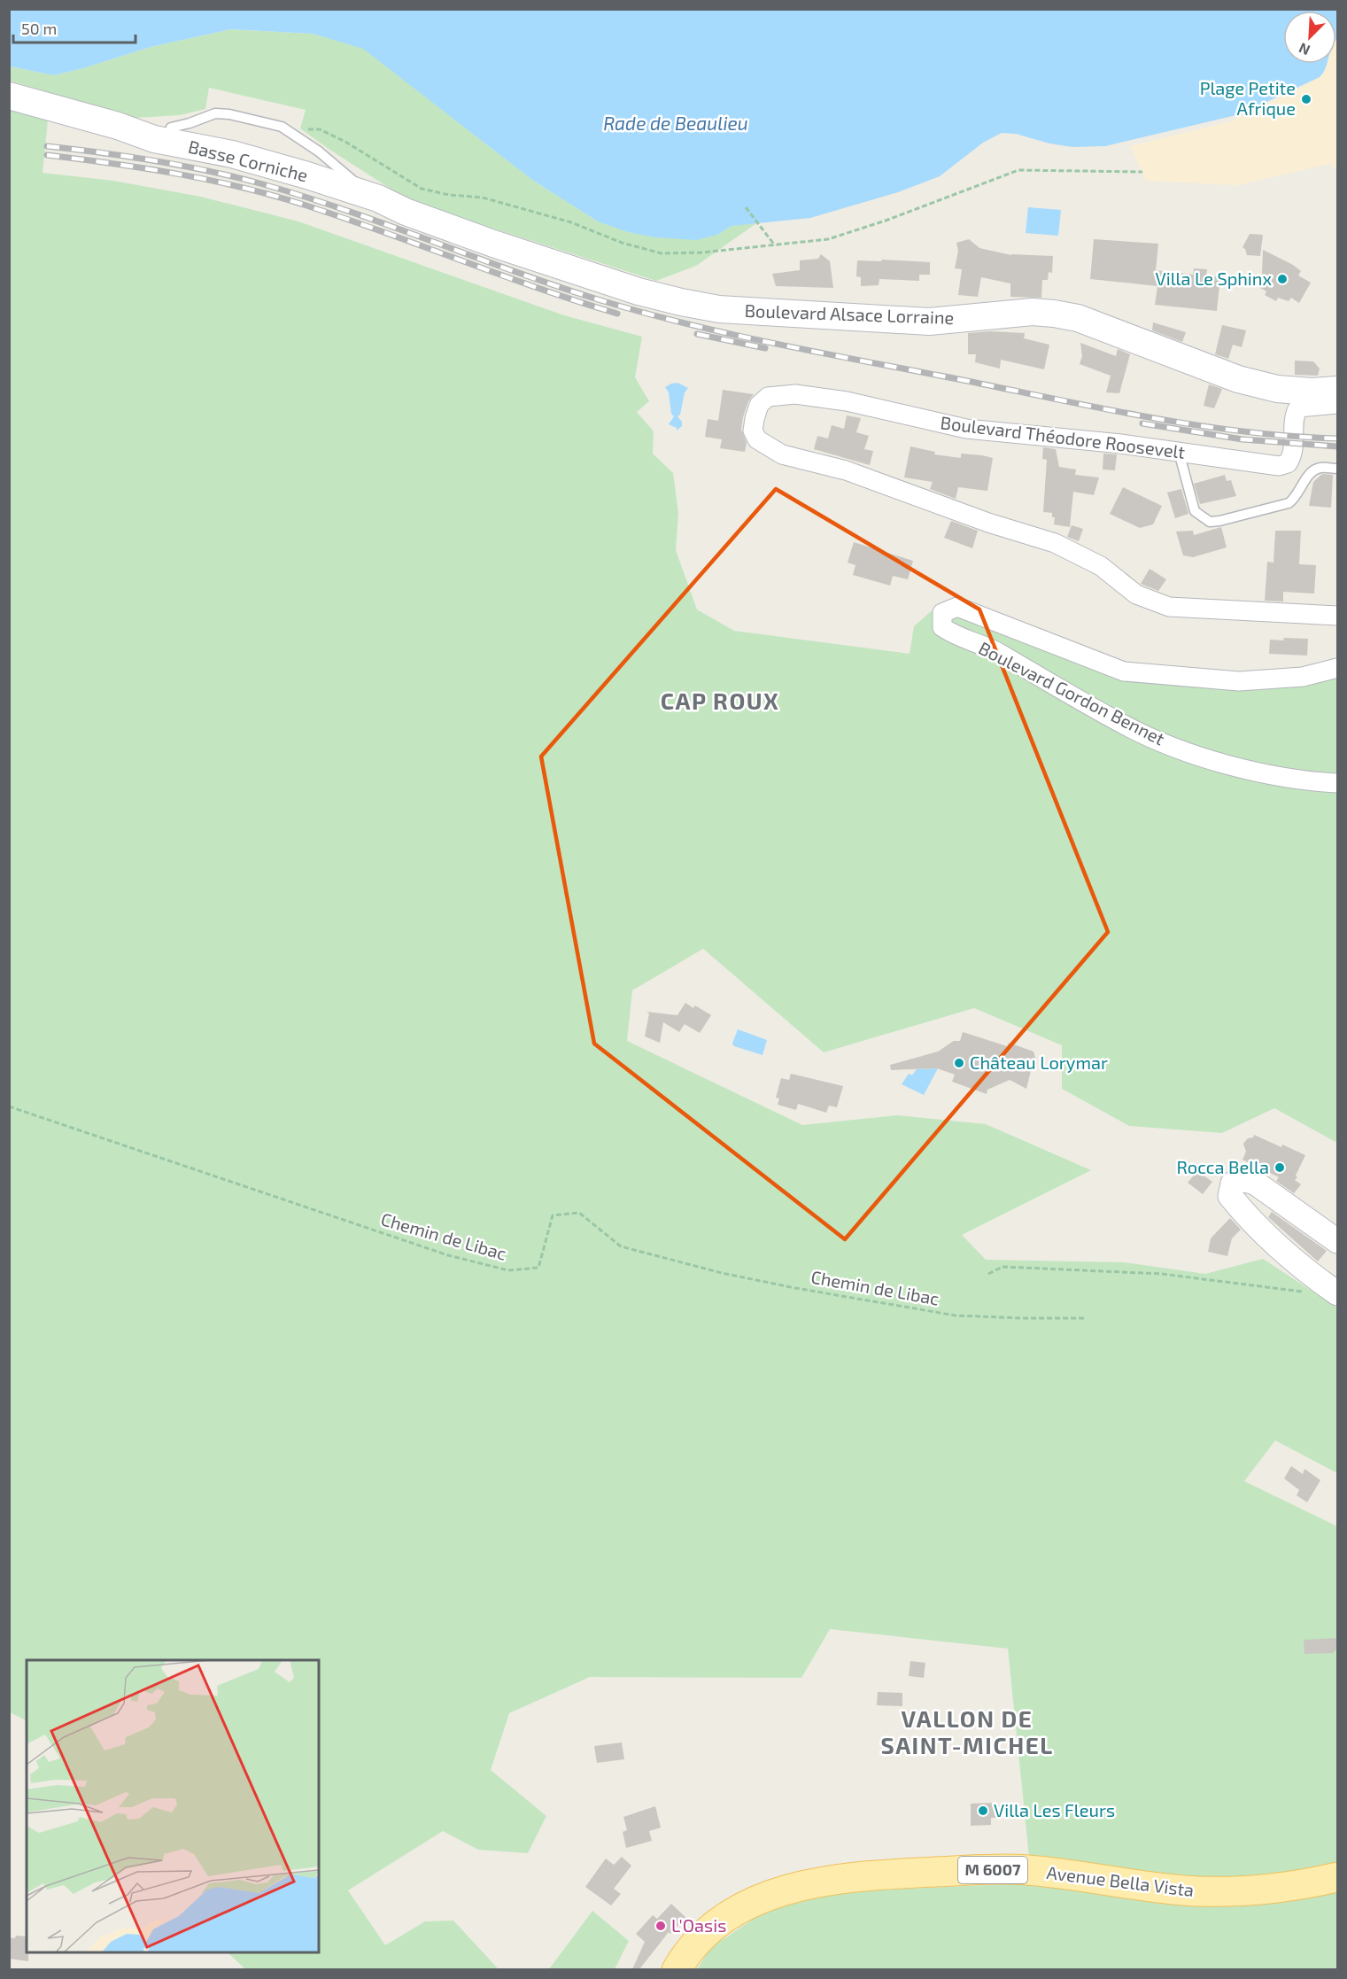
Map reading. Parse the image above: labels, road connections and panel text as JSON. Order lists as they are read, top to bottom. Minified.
{"streets":{"main road":["Basse Corniche","Boulevard Alsace Lorraine","M 6007","Avenue Bella Vista"],"street":["Boulevard Théodore Roosevelt","Boulevard Gordon Bennet"],"path":["Chemin de Libac"]},"crossings":[["Basse Corniche","Boulevard Alsace Lorraine"]],"districts":["CAP ROUX","VALLON DE SAINT-MICHEL"],"water":["Rade de Beaulieu"],"places":["Plage Petite Afrique","Villa Le Sphinx","Château Lorymar","Rocca Bella","Villa Les Fleurs","L'Oasis"],"scale_bar":"50 m","north":"bottom left"}
